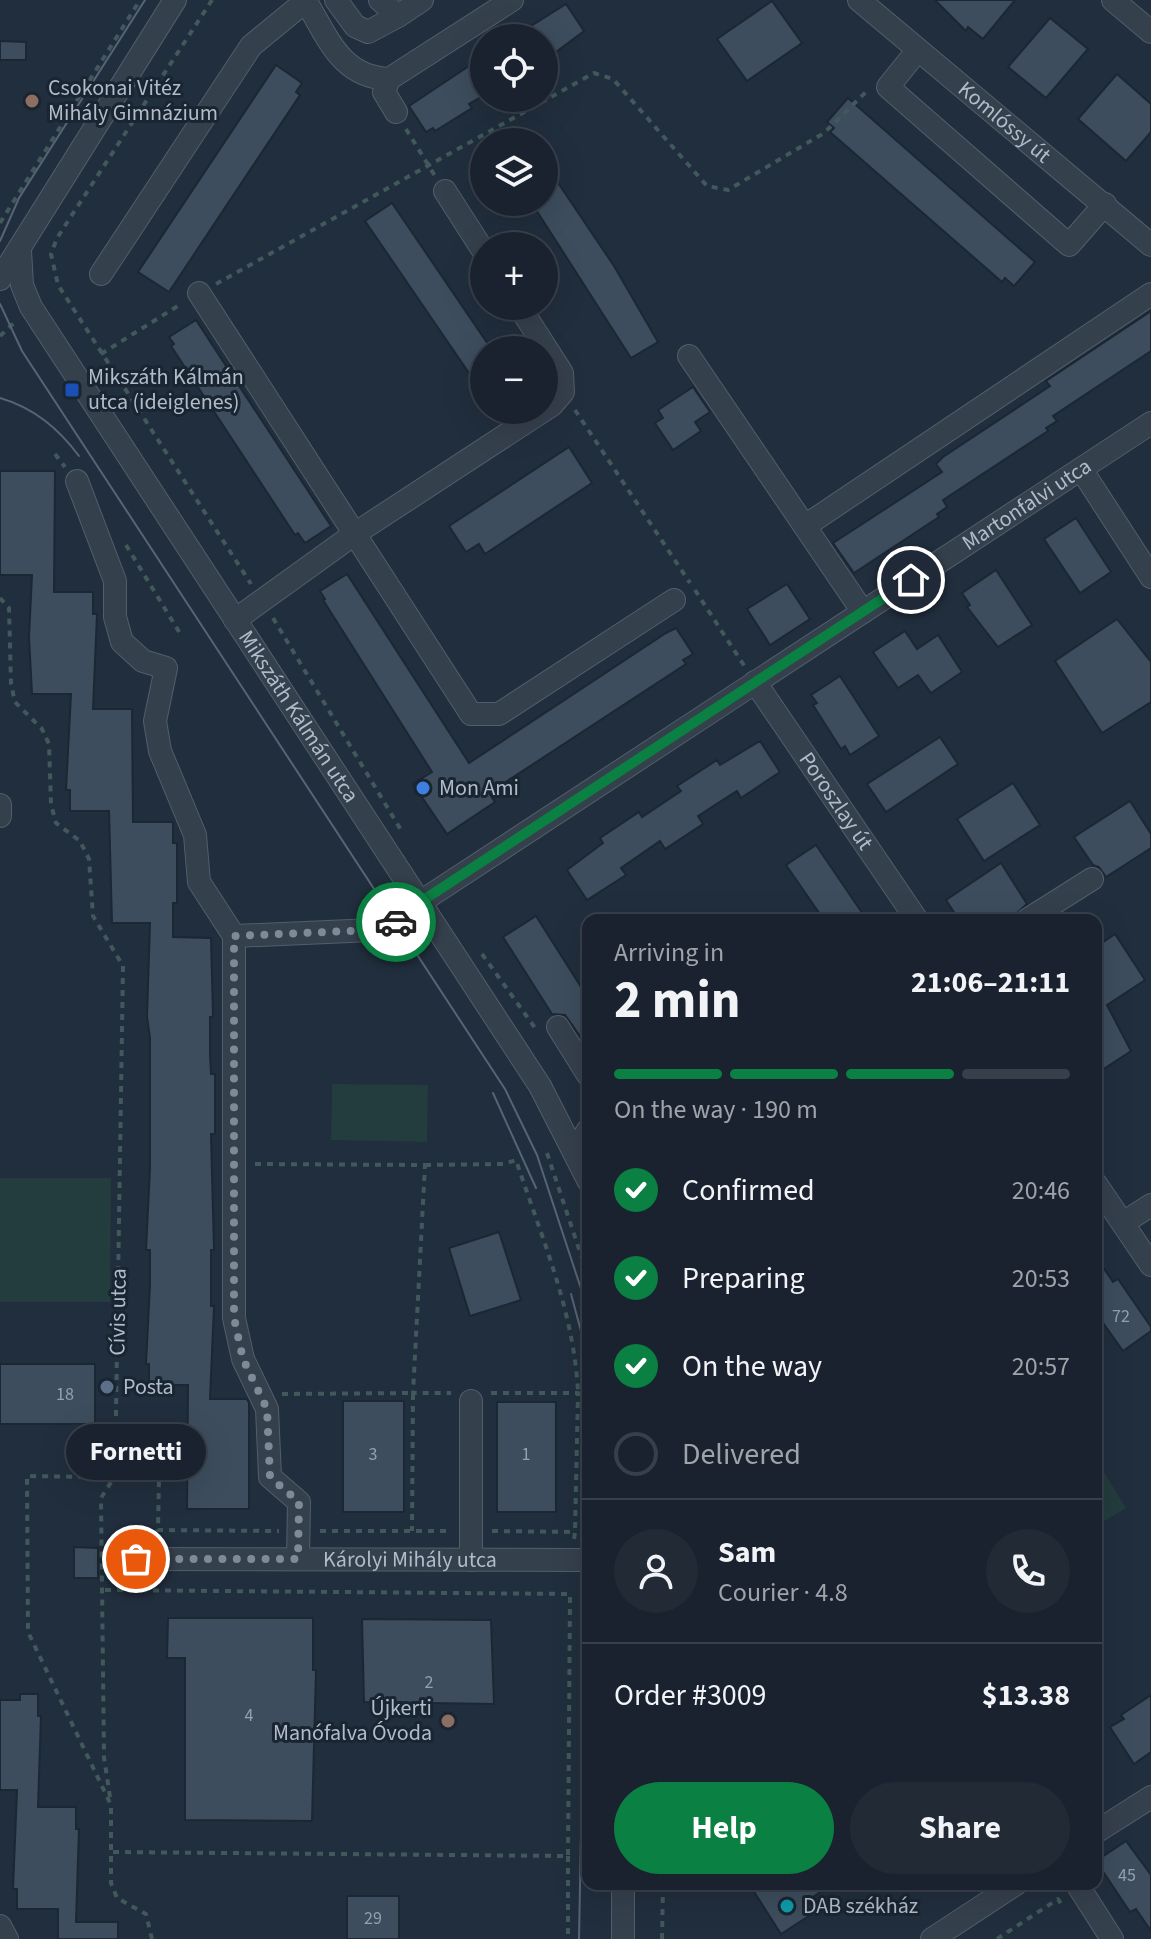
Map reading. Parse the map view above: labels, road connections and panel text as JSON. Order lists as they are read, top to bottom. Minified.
{"streets":{"street":["Komlóssy út","Martonfalvi utca","Mikszáth Kálmán utca","Poroszlay út","Károlyi Mihály utca"],"path":["Cívis utca"]},"crossings":[["Martonfalvi utca","Mikszáth Kálmán utca"],["Martonfalvi utca","Poroszlay út"]],"places":{"other":["Csokonai Vitéz Mihály Gimnázium","Mon Ami","Posta","Fornetti","Újkerti Manófalva Óvoda","DAB székház"],"transit":["Mikszáth Kálmán utca (ideiglenes)"]},"house_numbers":["72","18","3","1","2","4","45","29"],"page":{"map_buttons":["+","−"],"heading":["2 min","Arriving in","21:06–21:11"],"panel":["Sam","Courier · 4.8","Order #3009","$13.38"],"bar":"On the way · 190 m","list":[["Confirmed","20:46"],["Preparing","20:53"],["On the way","20:57"],"Delivered"],"bubble":"Fornetti","buttons":["Help","Share"]}}
